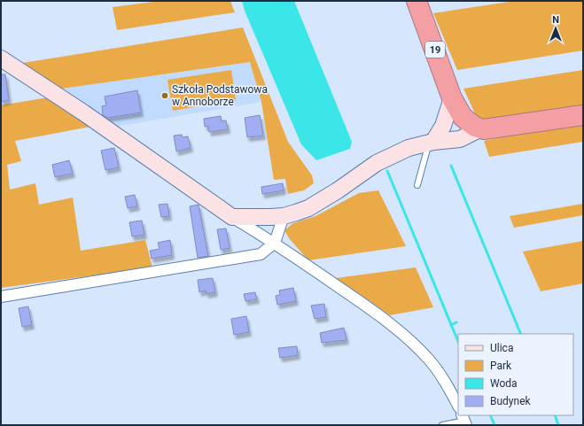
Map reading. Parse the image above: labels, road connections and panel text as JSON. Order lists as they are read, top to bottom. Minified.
{"streets":{"highway":["19"]},"places":["Szkoła Podstawowa w Annoborze"],"legend":["Ulica","Park","Woda","Budynek"],"north":"top"}
